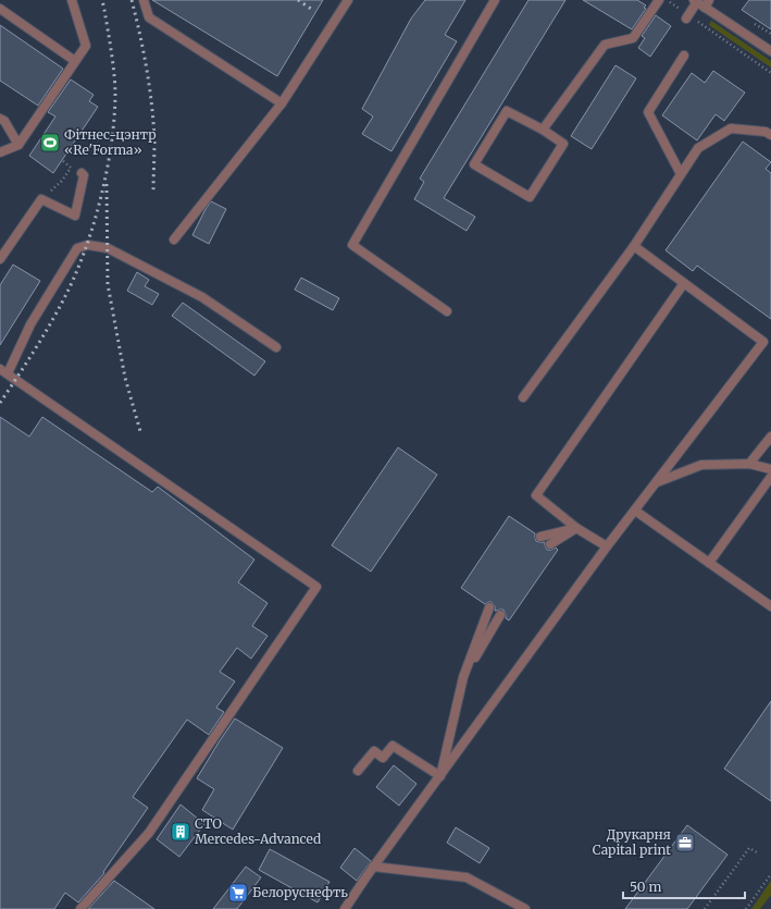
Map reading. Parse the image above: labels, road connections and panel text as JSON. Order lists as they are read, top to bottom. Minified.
{"places":{"sports":["Фітнес-цэнтр «Re'Forma»"],"building":["СТО Mercedes-Advanced"],"office":["Друкарня Capital print"],"supermarket":["Белоруснефть"]},"scale_bar":"50 m"}
